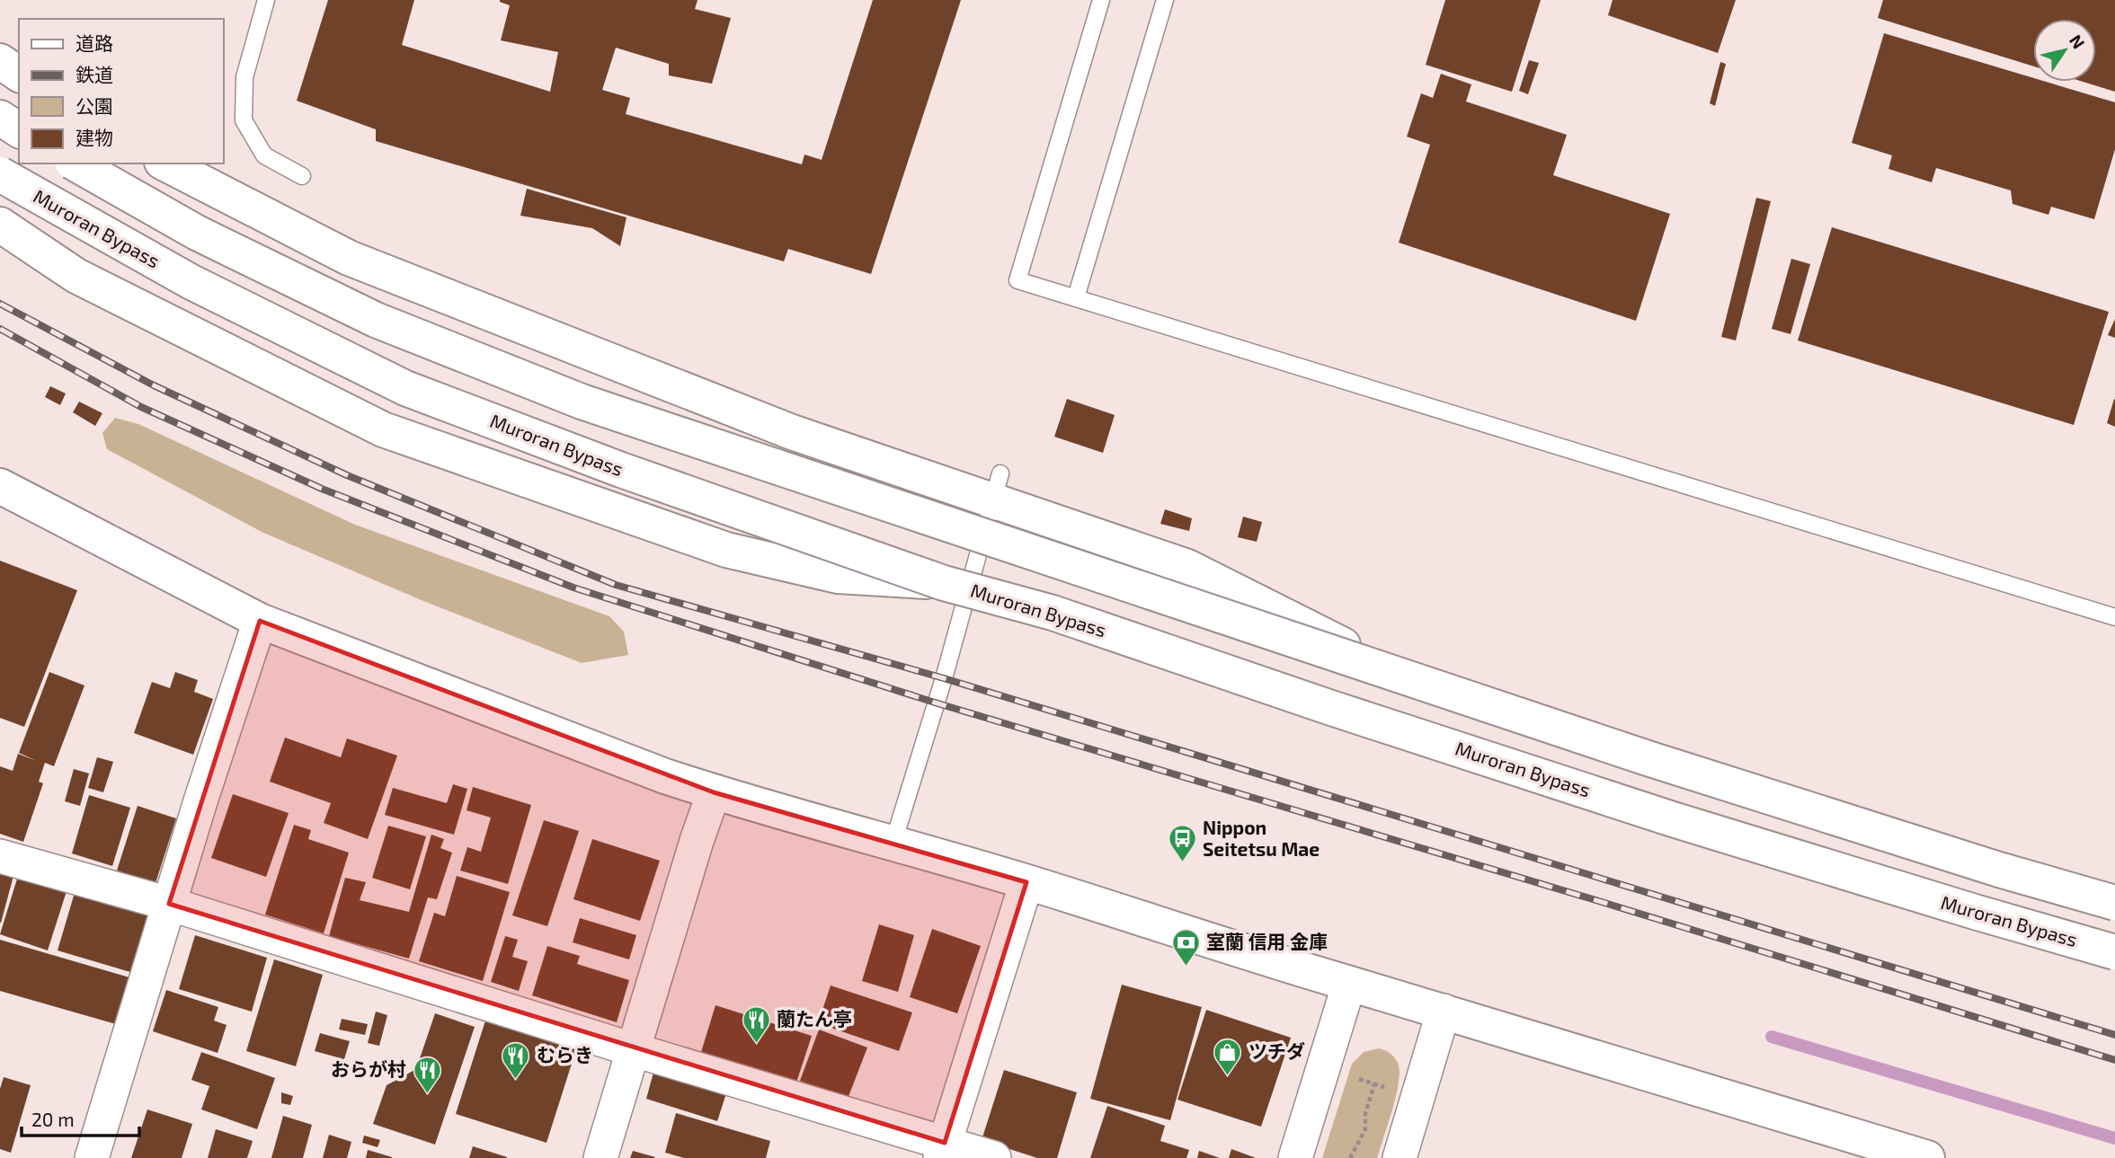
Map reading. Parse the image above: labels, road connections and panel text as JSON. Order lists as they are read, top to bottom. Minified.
{"streets":{"main road":["Muroran Bypass"]},"places":{"bus stop":["Nippon Seitetsu Mae"],"bank":["室蘭 信用 金庫"],"restaurant":["蘭たん亭","むらき","おらが村"],"shop":["ツチダ"]},"legend":["道路","鉄道","公園","建物"],"scale_bar":"20 m","north":"top right"}
